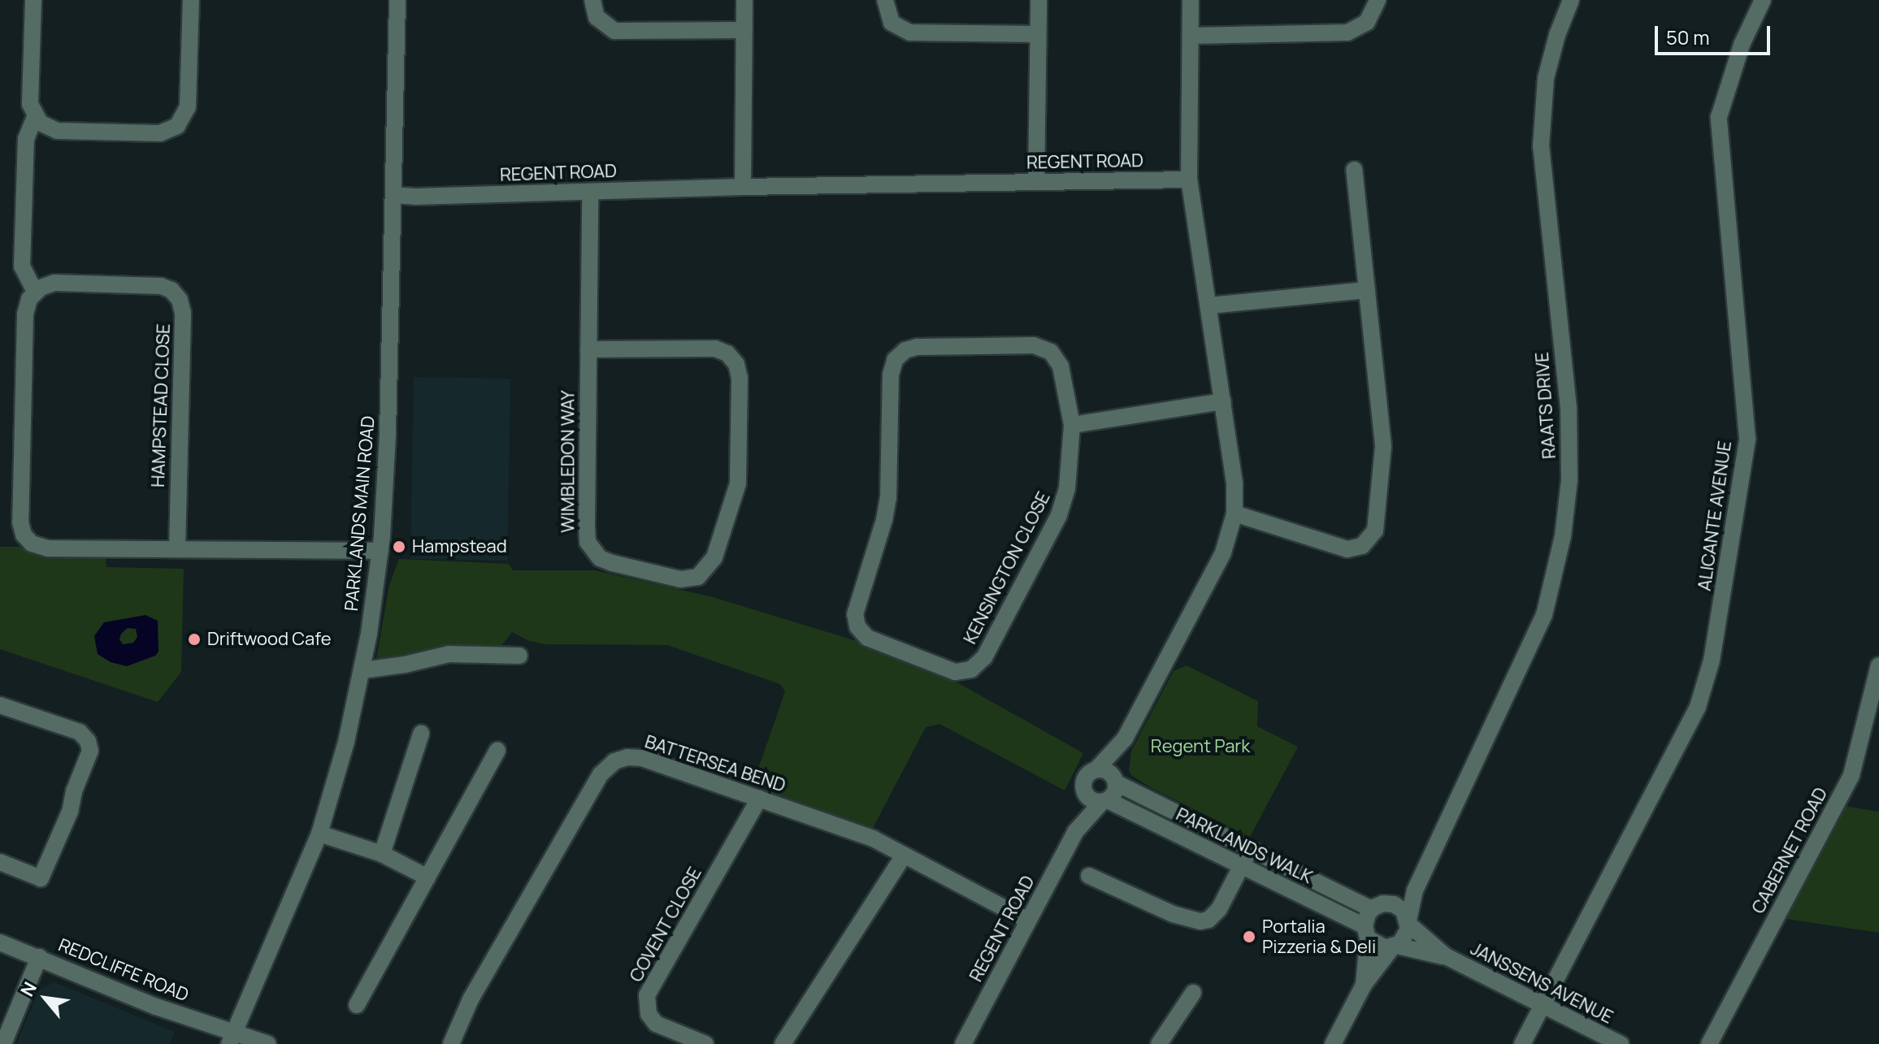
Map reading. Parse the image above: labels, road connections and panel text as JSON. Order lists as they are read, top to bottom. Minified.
{"streets":{"street":["REGENT ROAD","HAMPSTEAD CLOSE","RAATS DRIVE","WIMBLEDON WAY","PARKLANDS MAIN ROAD","ALICANTE AVENUE","KENSINGTON CLOSE","BATTERSEA BEND","PARKLANDS WALK","CABERNET ROAD","COVENT CLOSE","REDCLIFFE ROAD","JANSSENS AVENUE"]},"crossings":[["REGENT ROAD","WIMBLEDON WAY"],["REGENT ROAD","PARKLANDS MAIN ROAD"],["REGENT ROAD","BATTERSEA BEND"],["REGENT ROAD","PARKLANDS WALK"],["RAATS DRIVE","PARKLANDS WALK"],["RAATS DRIVE","JANSSENS AVENUE"],["PARKLANDS MAIN ROAD","REDCLIFFE ROAD"],["ALICANTE AVENUE","JANSSENS AVENUE"],["BATTERSEA BEND","COVENT CLOSE"],["PARKLANDS WALK","JANSSENS AVENUE"]],"parks":["Regent Park"],"places":["Hampstead","Driftwood Cafe","Portalia Pizzeria & Deli"],"scale_bar":"50 m","north":"top left"}
